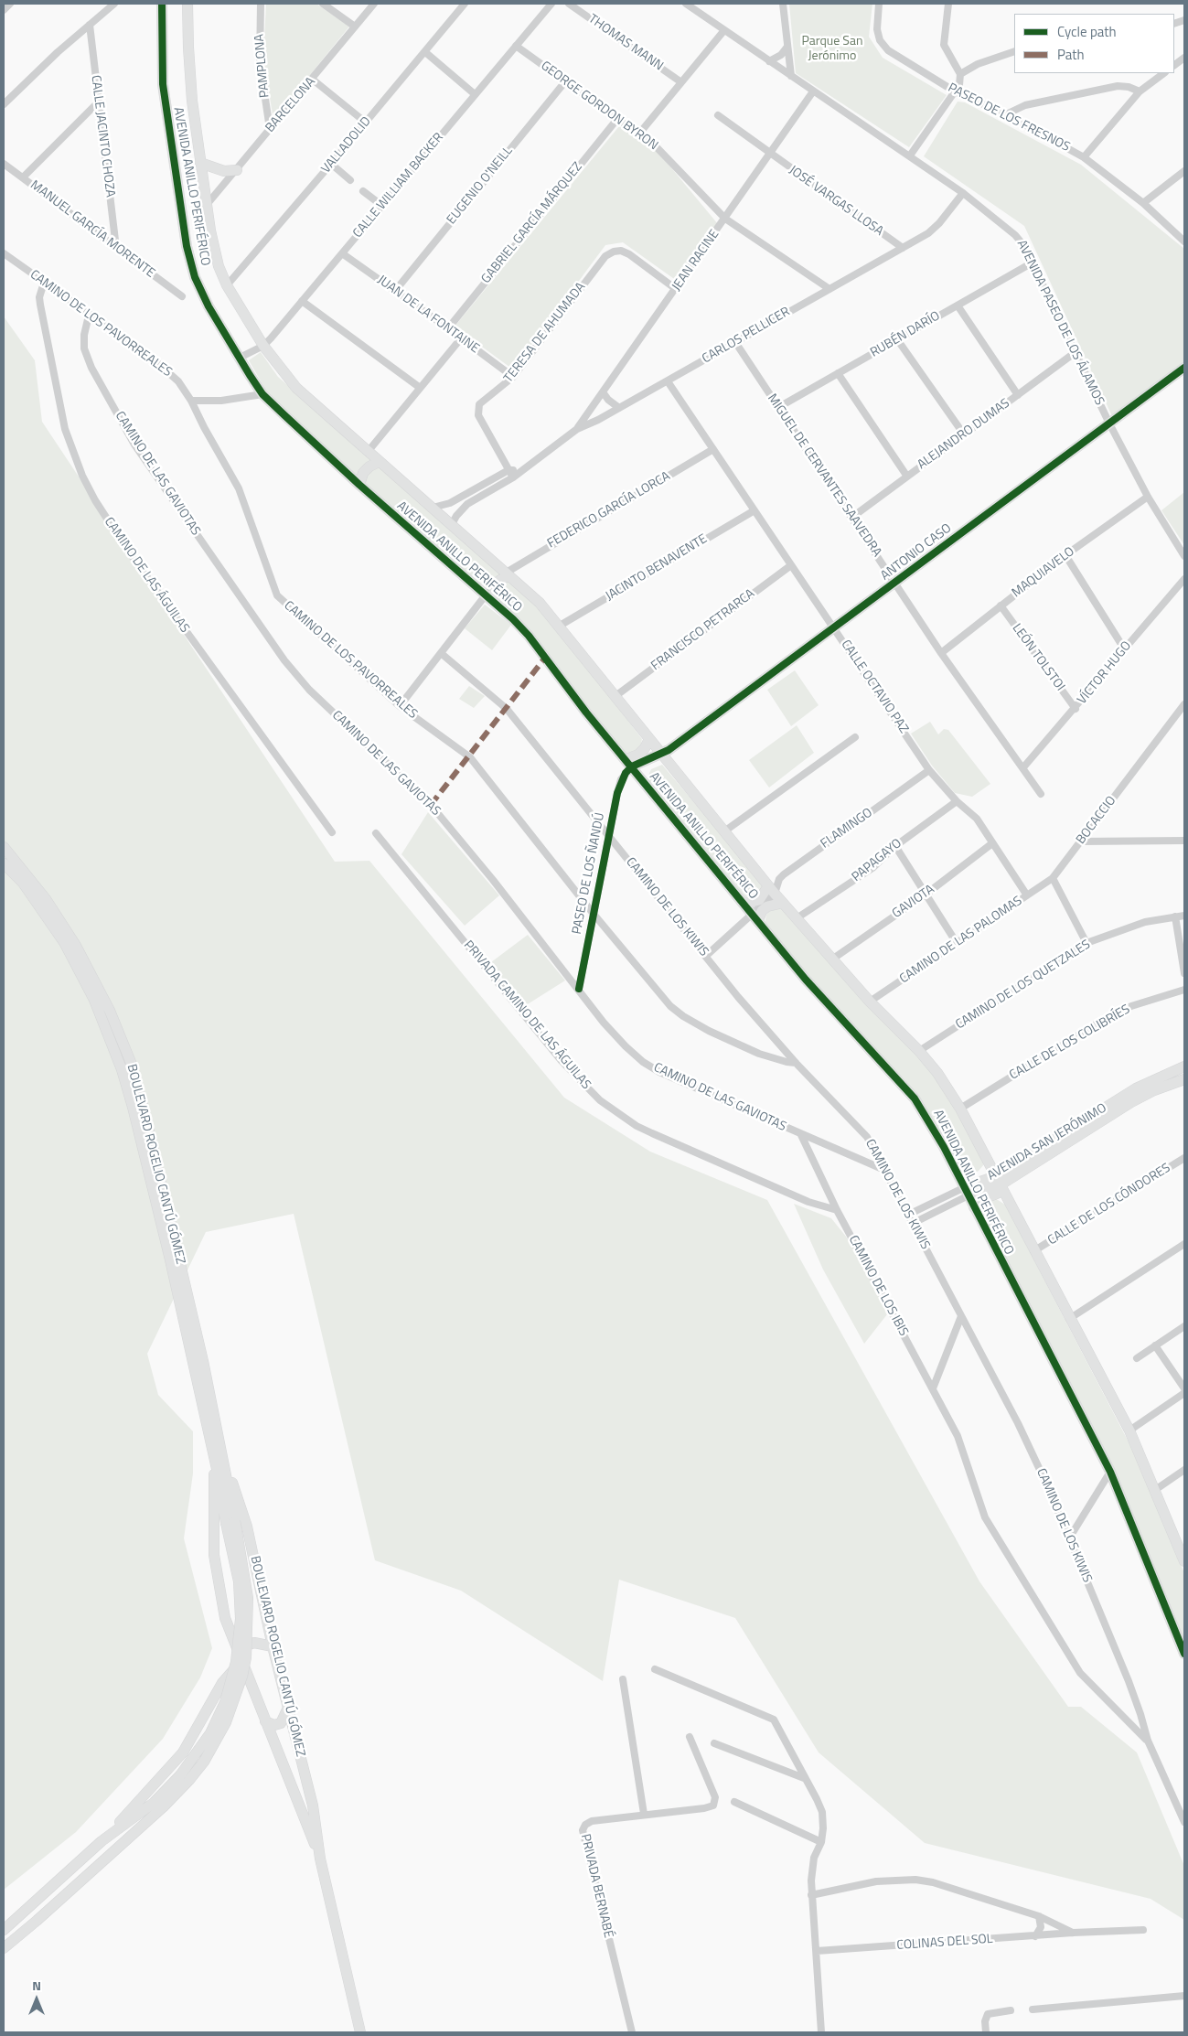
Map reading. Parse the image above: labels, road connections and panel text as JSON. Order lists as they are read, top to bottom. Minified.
{"streets":{"street":["THOMAS MANN","PAMPLONA","BARCELONA","GEORGE GORDON BYRON","PASEO DE LOS FRESNOS","CALLE JACINTO CHOZA","VALLADOLID","CALLE WILLIAM BACKER","EUGENIO O'NEILL","AVENIDA ANILLO PERIFÉRICO","JOSÉ VARGAS LLOSA","GABRIEL GARCÍA MÁRQUEZ","MANUEL GARCÍA MORENTE","JEAN RACINE","JUAN DE LA FONTAINE","AVENIDA PASEO DE LOS ÁLAMOS","CAMINO DE LOS PAVORREALES","TERESA DE AHUMADA","RUBÉN DARÍO","CARLOS PELLICER","ALEJANDRO DUMAS","CAMINO DE LAS GAVIOTAS","MIGUEL DE CERVANTES SAAVEDRA","FEDERICO GARCÍA LORCA","ANTONIO CASO","JACINTO BENAVENTE","MAQUIAVELO","CAMINO DE LAS ÁGUILAS","FRANCISCO PETRARCA","LEÓN TOLSTOI","VÍCTOR HUGO","CALLE OCTAVIO PAZ","BOCACCIO","FLAMINGO","PAPAGAYO","PASEO DE LOS ÑANDÚ","GAVIOTA","CAMINO DE LOS KIWIS","CAMINO DE LAS PALOMAS","CAMINO DE LOS QUETZALES","PRIVADA CAMINO DE LAS ÁGUILAS","CALLE DE LOS COLIBRÍES","AVENIDA SAN JERÓNIMO","BOULEVARD ROGELIO CANTÚ GÓMEZ","CALLE DE LOS CÓNDORES","CAMINO DE LOS IBIS","PRIVADA BERNABÉ","COLINAS DEL SOL"]},"crossings":[["PAMPLONA","BARCELONA"],["BARCELONA","AVENIDA ANILLO PERIFÉRICO"],["GEORGE GORDON BYRON","CALLE WILLIAM BACKER"],["GEORGE GORDON BYRON","EUGENIO O'NEILL"],["GEORGE GORDON BYRON","GABRIEL GARCÍA MÁRQUEZ"],["GEORGE GORDON BYRON","JEAN RACINE"],["GEORGE GORDON BYRON","CARLOS PELLICER"],["CALLE JACINTO CHOZA","MANUEL GARCÍA MORENTE"],["VALLADOLID","AVENIDA ANILLO PERIFÉRICO"],["CALLE WILLIAM BACKER","AVENIDA ANILLO PERIFÉRICO"],["CALLE WILLIAM BACKER","JUAN DE LA FONTAINE"],["EUGENIO O'NEILL","JUAN DE LA FONTAINE"],["AVENIDA ANILLO PERIFÉRICO","CARLOS PELLICER"],["AVENIDA ANILLO PERIFÉRICO","FEDERICO GARCÍA LORCA"],["AVENIDA ANILLO PERIFÉRICO","ANTONIO CASO"],["AVENIDA ANILLO PERIFÉRICO","JACINTO BENAVENTE"],["AVENIDA ANILLO PERIFÉRICO","FRANCISCO PETRARCA"],["AVENIDA ANILLO PERIFÉRICO","FLAMINGO"],["AVENIDA ANILLO PERIFÉRICO","PAPAGAYO"],["AVENIDA ANILLO PERIFÉRICO","PASEO DE LOS ÑANDÚ"],["AVENIDA ANILLO PERIFÉRICO","GAVIOTA"],["AVENIDA ANILLO PERIFÉRICO","CAMINO DE LAS PALOMAS"],["AVENIDA ANILLO PERIFÉRICO","CAMINO DE LOS QUETZALES"],["AVENIDA ANILLO PERIFÉRICO","CALLE DE LOS COLIBRÍES"],["AVENIDA ANILLO PERIFÉRICO","AVENIDA SAN JERÓNIMO"],["AVENIDA ANILLO PERIFÉRICO","CALLE DE LOS CÓNDORES"],["JOSÉ VARGAS LLOSA","JEAN RACINE"],["JOSÉ VARGAS LLOSA","CARLOS PELLICER"],["GABRIEL GARCÍA MÁRQUEZ","JUAN DE LA FONTAINE"],["JEAN RACINE","AVENIDA PASEO DE LOS ÁLAMOS"],["JEAN RACINE","TERESA DE AHUMADA"],["JEAN RACINE","CARLOS PELLICER"],["JUAN DE LA FONTAINE","TERESA DE AHUMADA"],["AVENIDA PASEO DE LOS ÁLAMOS","RUBÉN DARÍO"],["AVENIDA PASEO DE LOS ÁLAMOS","CARLOS PELLICER"],["AVENIDA PASEO DE LOS ÁLAMOS","ALEJANDRO DUMAS"],["AVENIDA PASEO DE LOS ÁLAMOS","ANTONIO CASO"],["AVENIDA PASEO DE LOS ÁLAMOS","MAQUIAVELO"],["CAMINO DE LOS PAVORREALES","CAMINO DE LAS GAVIOTAS"],["CAMINO DE LOS PAVORREALES","CAMINO DE LAS ÁGUILAS"],["CAMINO DE LOS PAVORREALES","PASEO DE LOS ÑANDÚ"],["CAMINO DE LOS PAVORREALES","CAMINO DE LOS KIWIS"],["TERESA DE AHUMADA","CARLOS PELLICER"],["RUBÉN DARÍO","MIGUEL DE CERVANTES SAAVEDRA"],["CARLOS PELLICER","MIGUEL DE CERVANTES SAAVEDRA"],["CARLOS PELLICER","CALLE OCTAVIO PAZ"],["ALEJANDRO DUMAS","MIGUEL DE CERVANTES SAAVEDRA"],["CAMINO DE LAS GAVIOTAS","PASEO DE LOS ÑANDÚ"],["CAMINO DE LAS GAVIOTAS","CAMINO DE LOS KIWIS"],["CAMINO DE LAS GAVIOTAS","CAMINO DE LOS IBIS"],["MIGUEL DE CERVANTES SAAVEDRA","ANTONIO CASO"],["MIGUEL DE CERVANTES SAAVEDRA","MAQUIAVELO"],["MIGUEL DE CERVANTES SAAVEDRA","VÍCTOR HUGO"],["FEDERICO GARCÍA LORCA","CALLE OCTAVIO PAZ"],["ANTONIO CASO","CALLE OCTAVIO PAZ"],["JACINTO BENAVENTE","CALLE OCTAVIO PAZ"],["MAQUIAVELO","LEÓN TOLSTOI"],["FRANCISCO PETRARCA","CALLE OCTAVIO PAZ"],["LEÓN TOLSTOI","VÍCTOR HUGO"],["CALLE OCTAVIO PAZ","FLAMINGO"],["CALLE OCTAVIO PAZ","PAPAGAYO"],["CALLE OCTAVIO PAZ","GAVIOTA"],["CALLE OCTAVIO PAZ","CAMINO DE LAS PALOMAS"],["BOCACCIO","CAMINO DE LAS PALOMAS"],["PASEO DE LOS ÑANDÚ","CAMINO DE LOS KIWIS"],["CAMINO DE LOS KIWIS","AVENIDA SAN JERÓNIMO"],["CAMINO DE LOS KIWIS","CAMINO DE LOS IBIS"],["PRIVADA CAMINO DE LAS ÁGUILAS","CAMINO DE LOS IBIS"]],"parks":["Parque San Jerónimo"],"legend":["Cycle path","Path"],"north":"top"}
